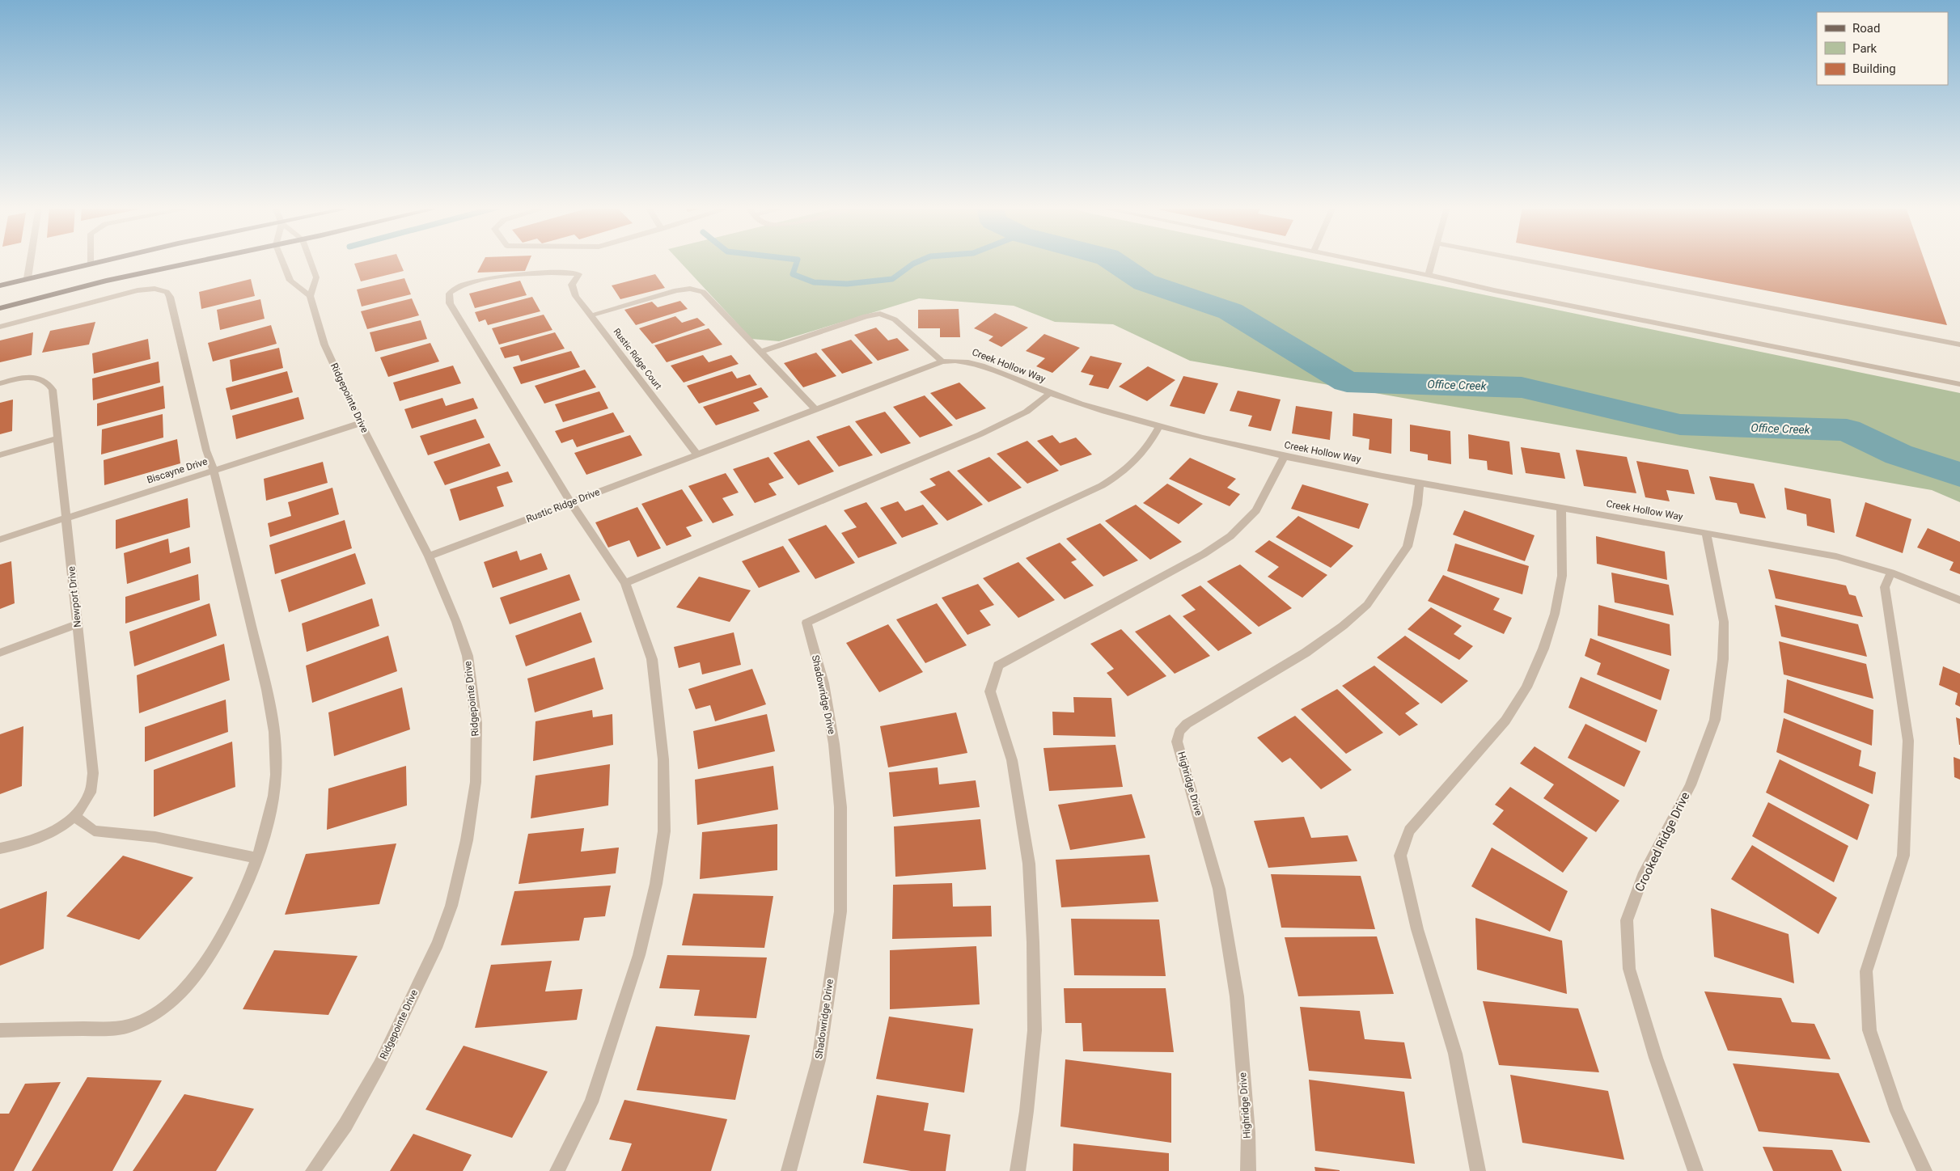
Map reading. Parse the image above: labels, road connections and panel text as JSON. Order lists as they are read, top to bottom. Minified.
{"streets":{"street":["Rustic Ridge Court","Creek Hollow Way","Ridgepointe Drive","Biscayne Drive","Rustic Ridge Drive","Newport Drive","Shadowridge Drive","Highridge Drive","Crooked Ridge Drive"]},"crossings":[["Rustic Ridge Court","Creek Hollow Way"],["Rustic Ridge Court","Rustic Ridge Drive"],["Creek Hollow Way","Rustic Ridge Drive"],["Creek Hollow Way","Shadowridge Drive"],["Creek Hollow Way","Highridge Drive"],["Creek Hollow Way","Crooked Ridge Drive"],["Ridgepointe Drive","Biscayne Drive"],["Ridgepointe Drive","Rustic Ridge Drive"],["Biscayne Drive","Newport Drive"]],"water":["Office Creek"],"legend":["Road","Park","Building"]}
